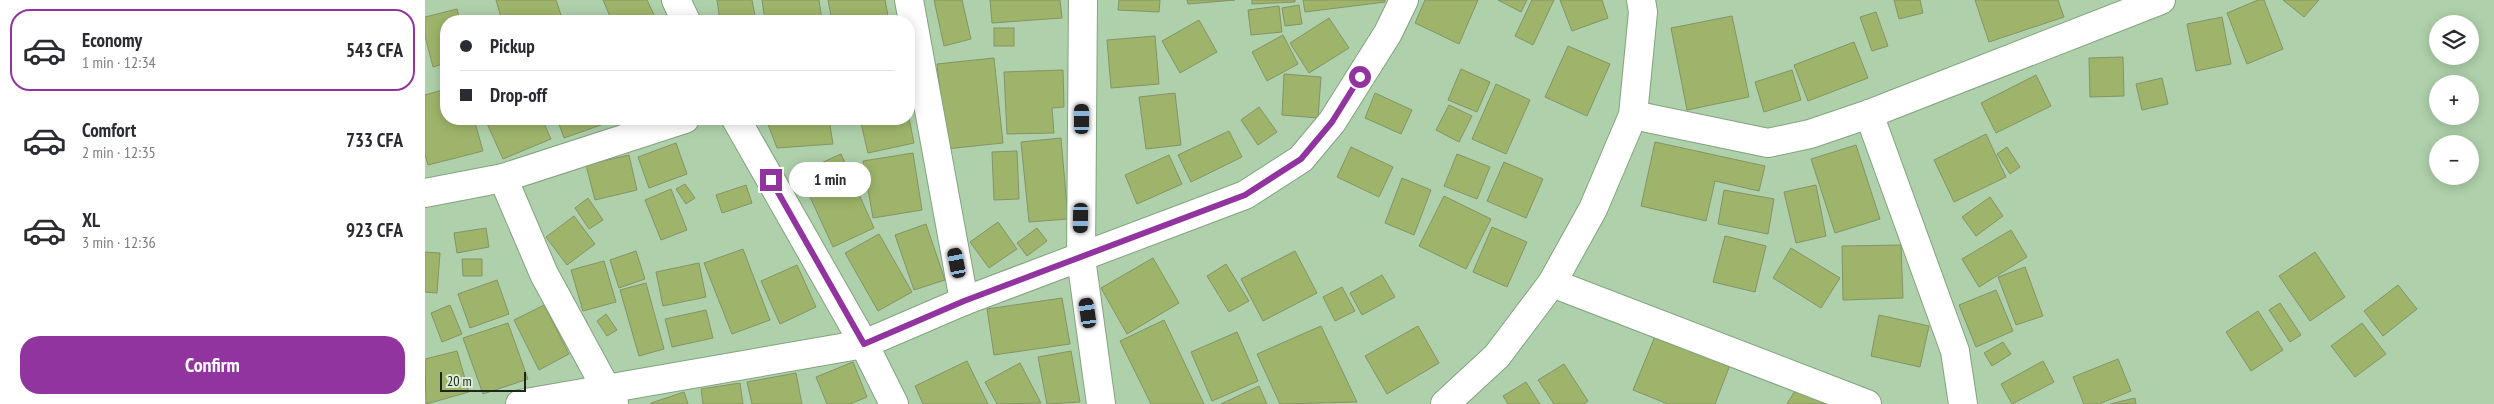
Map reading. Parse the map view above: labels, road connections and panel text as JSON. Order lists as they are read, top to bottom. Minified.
{"scale_bar":"20 m","page":{"list":[{"name":"Economy","note":"1 min · 12:34","value":"543 CFA"},{"name":"Comfort","note":"2 min · 12:35","value":"733 CFA"},{"name":"XL","note":"3 min · 12:36","value":"923 CFA"}],"map_buttons":["+","−"],"banner":["Pickup","Drop-off"],"bubble":"1 min","buttons":"Confirm","scale":"20 m"}}
